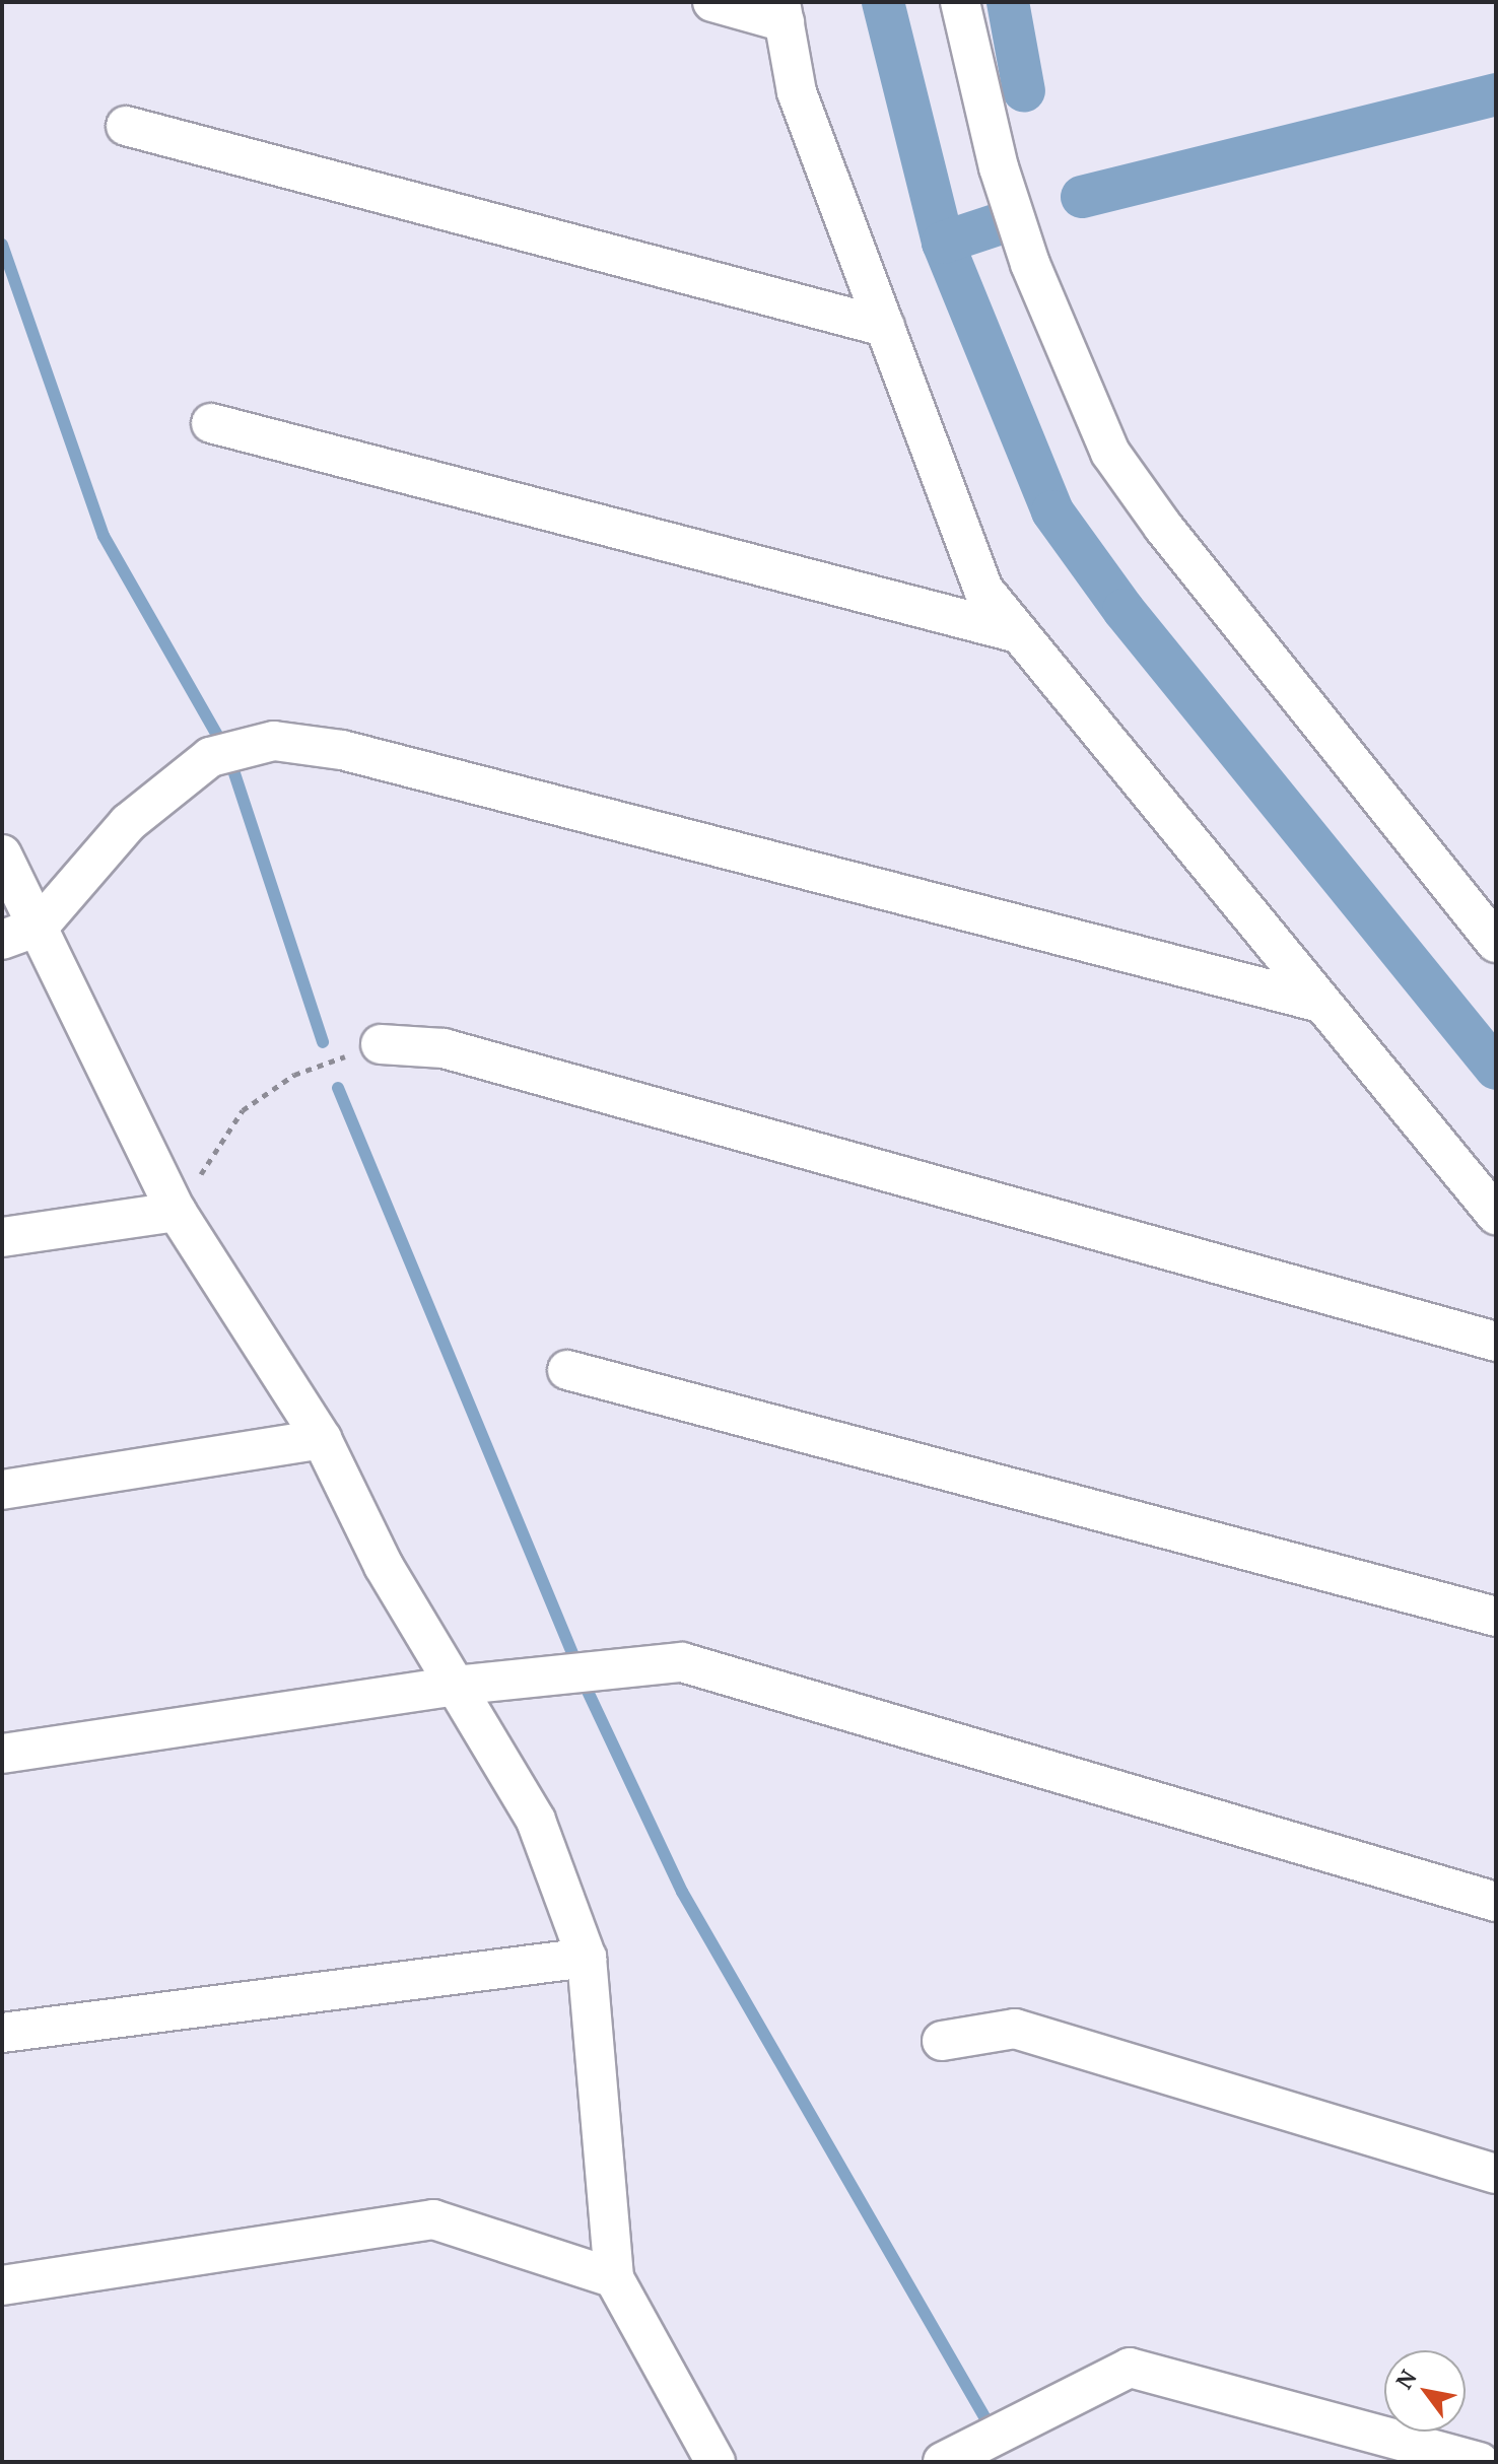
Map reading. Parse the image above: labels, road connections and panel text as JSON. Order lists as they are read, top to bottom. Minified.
{"north":"top left"}
